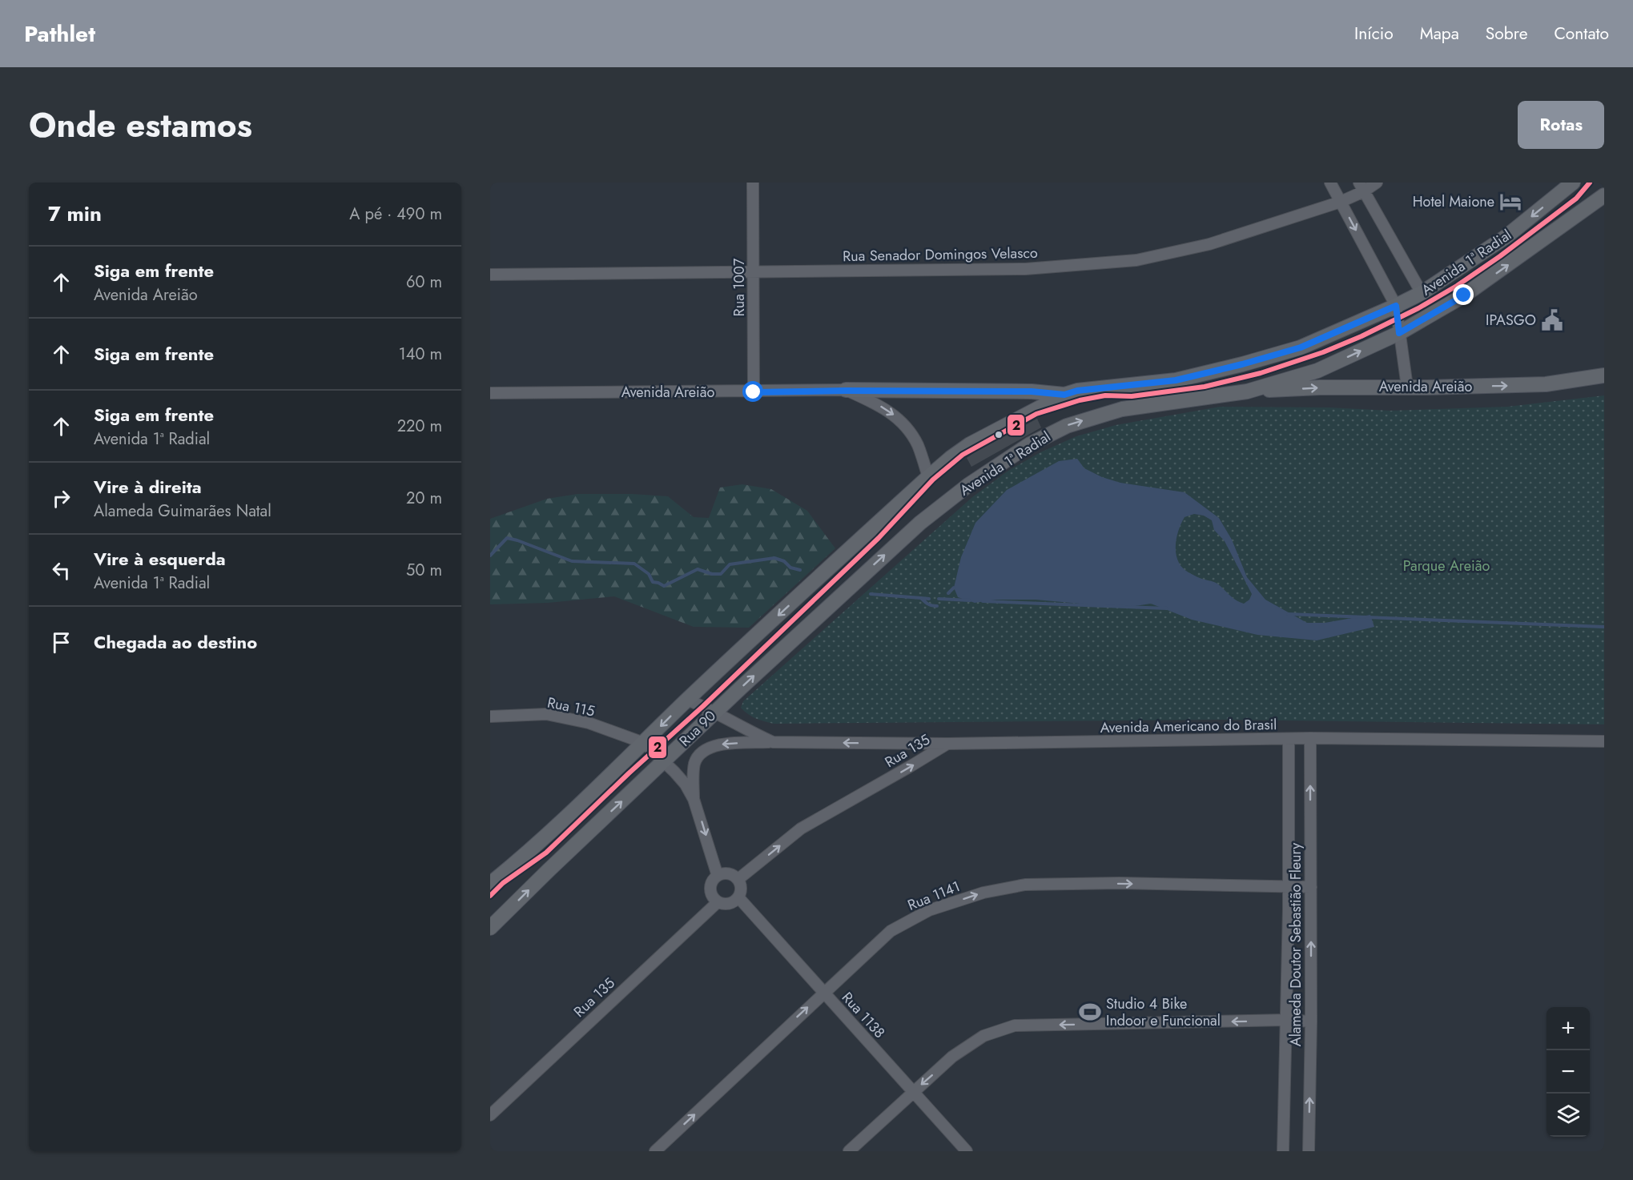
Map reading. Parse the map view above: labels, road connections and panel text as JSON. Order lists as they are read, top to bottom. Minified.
{"streets":{"main road":["Avenida 1ª Radial","Avenida Areião","Rua 90"],"street":["Rua Senador Domingos Velasco","Rua 1007","Rua 115","Avenida Americano do Brasil","Rua 135","Rua 1141","Alameda Doutor Sebastião Fleury","Rua 1138"]},"crossings":[["Rua Senador Domingos Velasco","Rua 1007"],["Avenida 1ª Radial","Avenida Areião"],["Avenida 1ª Radial","Rua 90"],["Rua 1007","Avenida Areião"],["Rua 115","Rua 90"],["Avenida Americano do Brasil","Rua 90"],["Avenida Americano do Brasil","Rua 135"],["Avenida Americano do Brasil","Alameda Doutor Sebastião Fleury"],["Rua 135","Rua 1138"],["Rua 1141","Alameda Doutor Sebastião Fleury"],["Rua 1141","Rua 1138"]],"one_way":["Avenida Areião","Rua 135","Rua 1141"],"parks":["Parque Areião"],"places":{"hotel":["Hotel Maione"],"public building":["IPASGO"],"sports":["Studio 4 Bike Indoor e Funcional"]},"lines":["transit line 2"],"page":{"header":"Pathlet","nav":["Início","Mapa","Sobre","Contato"],"title":"Onde estamos","buttons":"Rotas","heading":["7 min","A pé · 490 m"],"list":[["Siga em frente","Avenida Areião","60 m"],["Siga em frente","140 m"],["Siga em frente","Avenida 1ª Radial","220 m"],["Vire à direita","Alameda Guimarães Natal","20 m"],["Vire à esquerda","Avenida 1ª Radial","50 m"],"Chegada ao destino"],"map_buttons":["+","−"]}}
